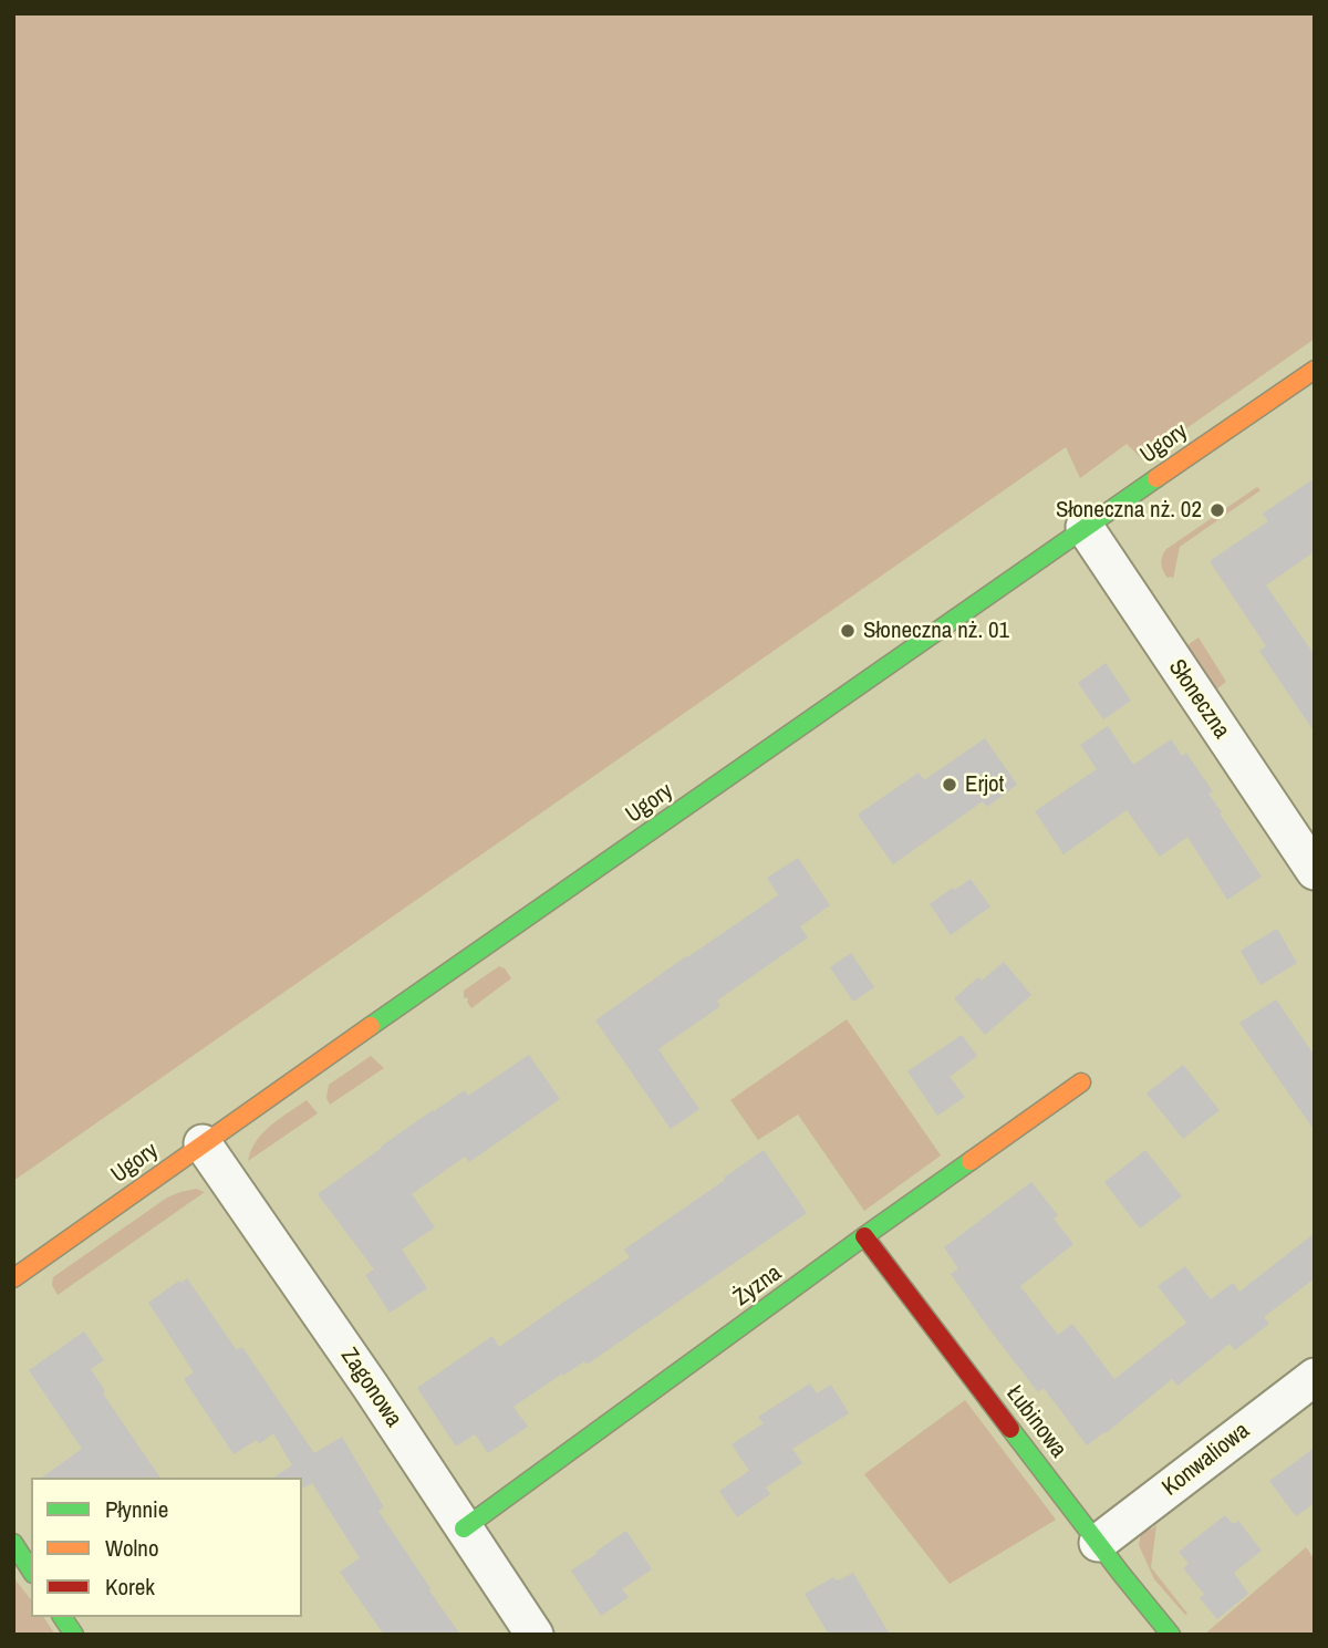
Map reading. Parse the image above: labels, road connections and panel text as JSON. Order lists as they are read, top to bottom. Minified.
{"streets":{"street":["Ugory","Słoneczna","Żyzna","Zagonowa","Łubinowa","Konwaliowa"]},"crossings":[["Ugory","Słoneczna"],["Ugory","Zagonowa"],["Żyzna","Zagonowa"],["Żyzna","Łubinowa"],["Łubinowa","Konwaliowa"]],"places":["Słoneczna nż. 02","Słoneczna nż. 01","Erjot"],"legend":["Płynnie","Wolno","Korek"]}
